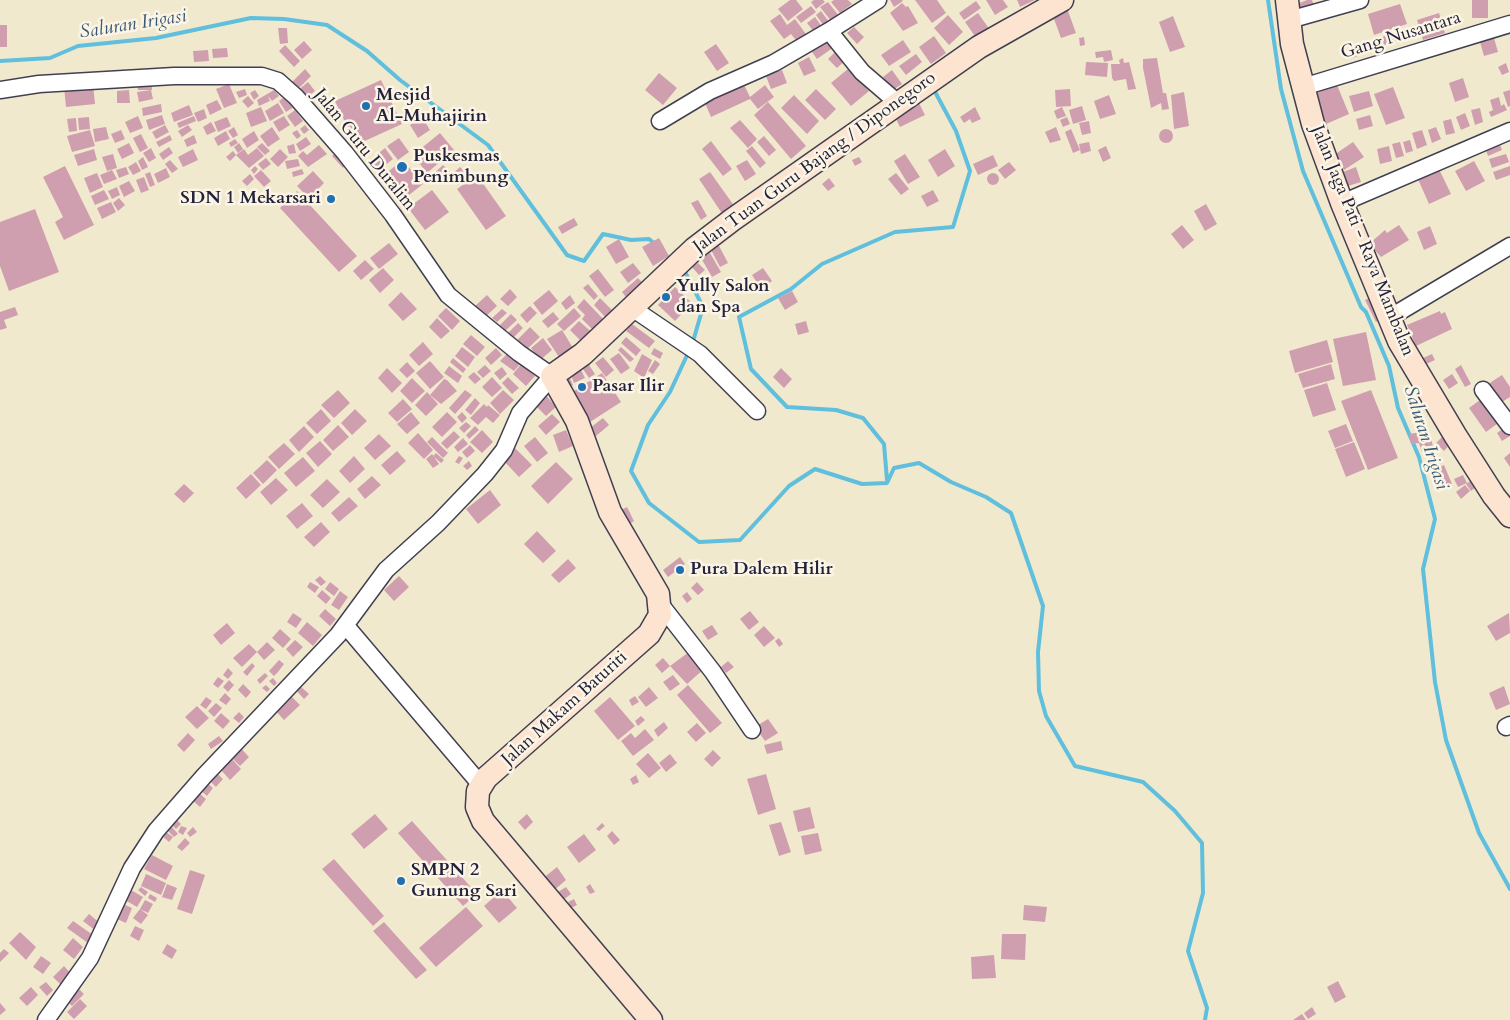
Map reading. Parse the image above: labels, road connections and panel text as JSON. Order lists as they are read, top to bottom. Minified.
{"streets":{"street":["Gang Nusantara","Jalan Guru Duralim","Jalan Tuan Guru Bajang / Diponegoro","Jalan Jaga Pati - Raya Mambalan","Jalan Makam Baturiti"]},"crossings":[["Gang Nusantara","Jalan Jaga Pati - Raya Mambalan"],["Jalan Guru Duralim","Jalan Tuan Guru Bajang / Diponegoro"]],"water":["Saluran Irigasi"],"places":["Mesjid Al-Muhajirin","Puskesmas Penimbung","SDN 1 Mekarsari","Yully Salon dan Spa","Pasar Ilir","Pura Dalem Hilir","SMPN 2 Gunung Sari"]}
